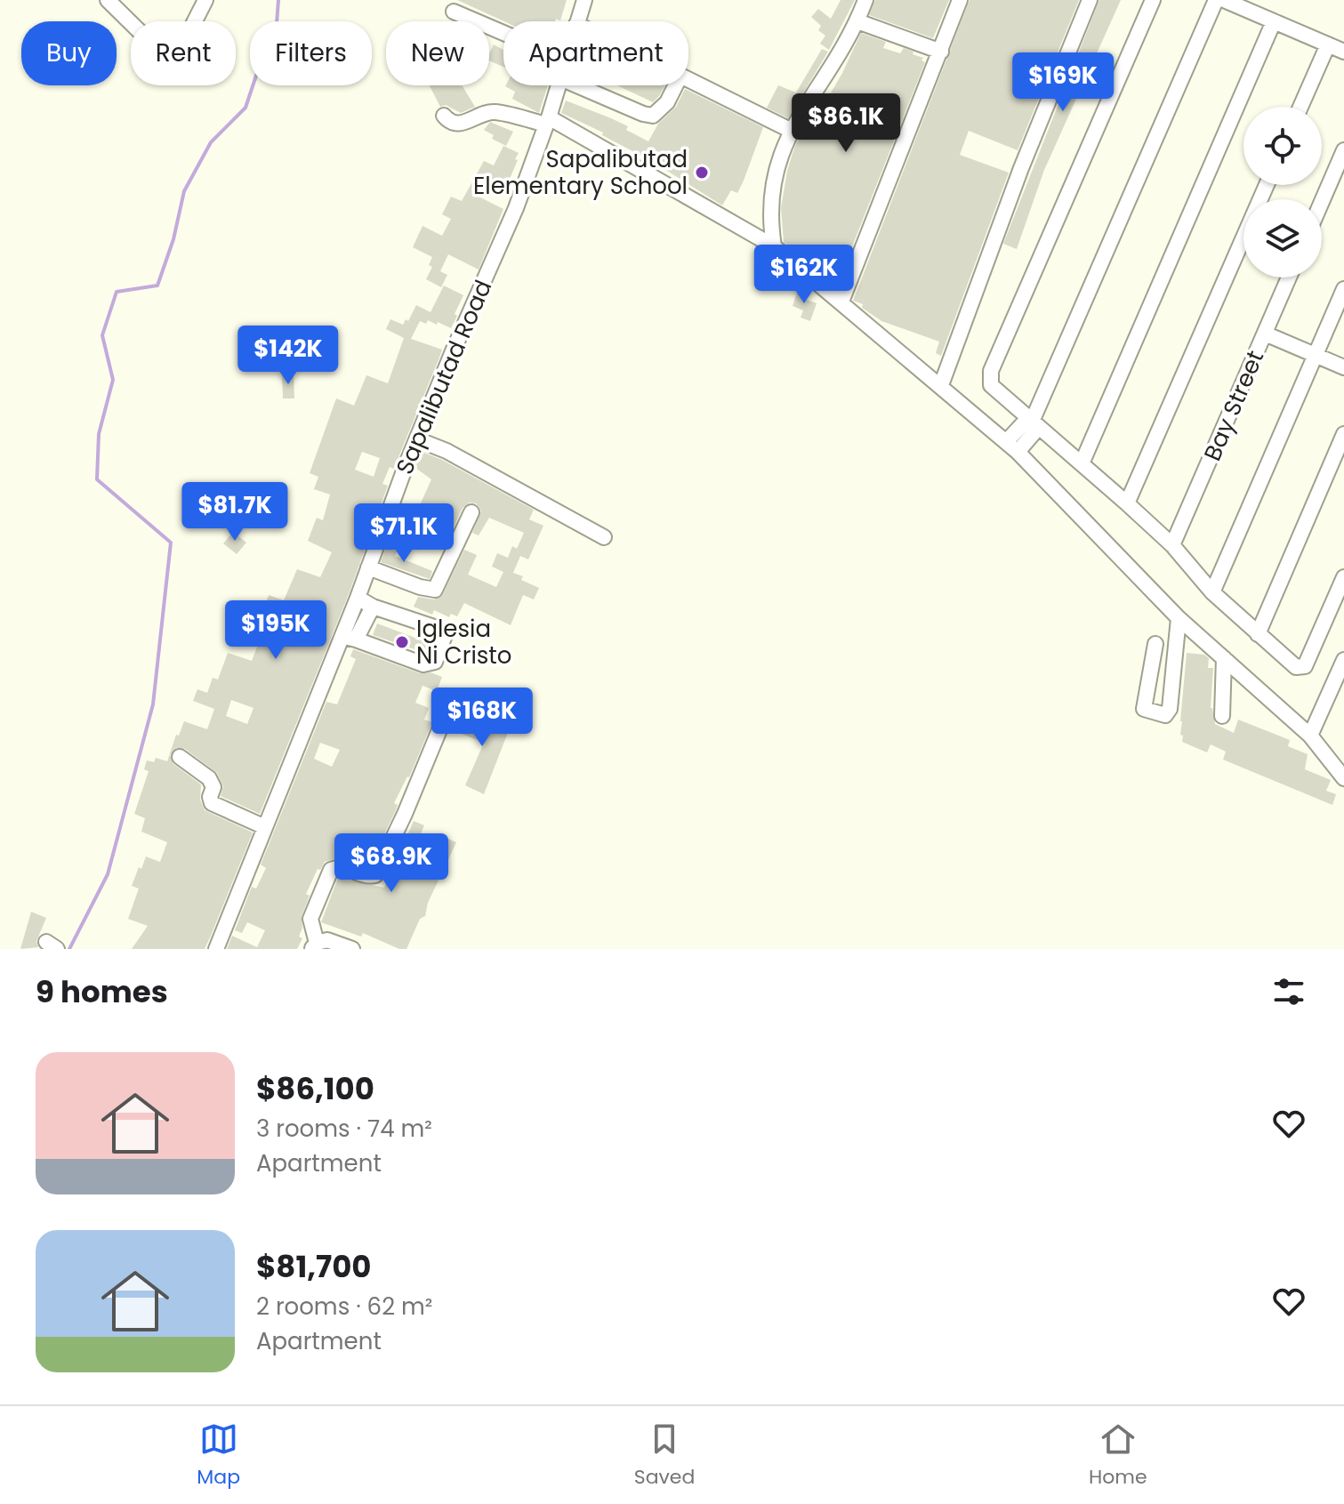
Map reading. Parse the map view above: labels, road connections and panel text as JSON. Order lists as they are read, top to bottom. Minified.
{"streets":{"street":["Sapalibutad Road","Bay Street"]},"places":["Sapalibutad Elementary School","Iglesia Ni Cristo"],"page":{"chip":["Buy","Rent","Filters","New","Apartment"],"price":["$169K","$86.1K","$162K","$142K","$81.7K","$71.1K","$195K","$168K","$68.9K"],"heading":"9 homes","list":[{"name":"$86,100","note":"3 rooms · 74 m² · Apartment"},{"name":"$81,700","note":"2 rooms · 62 m² · Apartment"}],"tabs":["Map","Saved","Home"]}}
